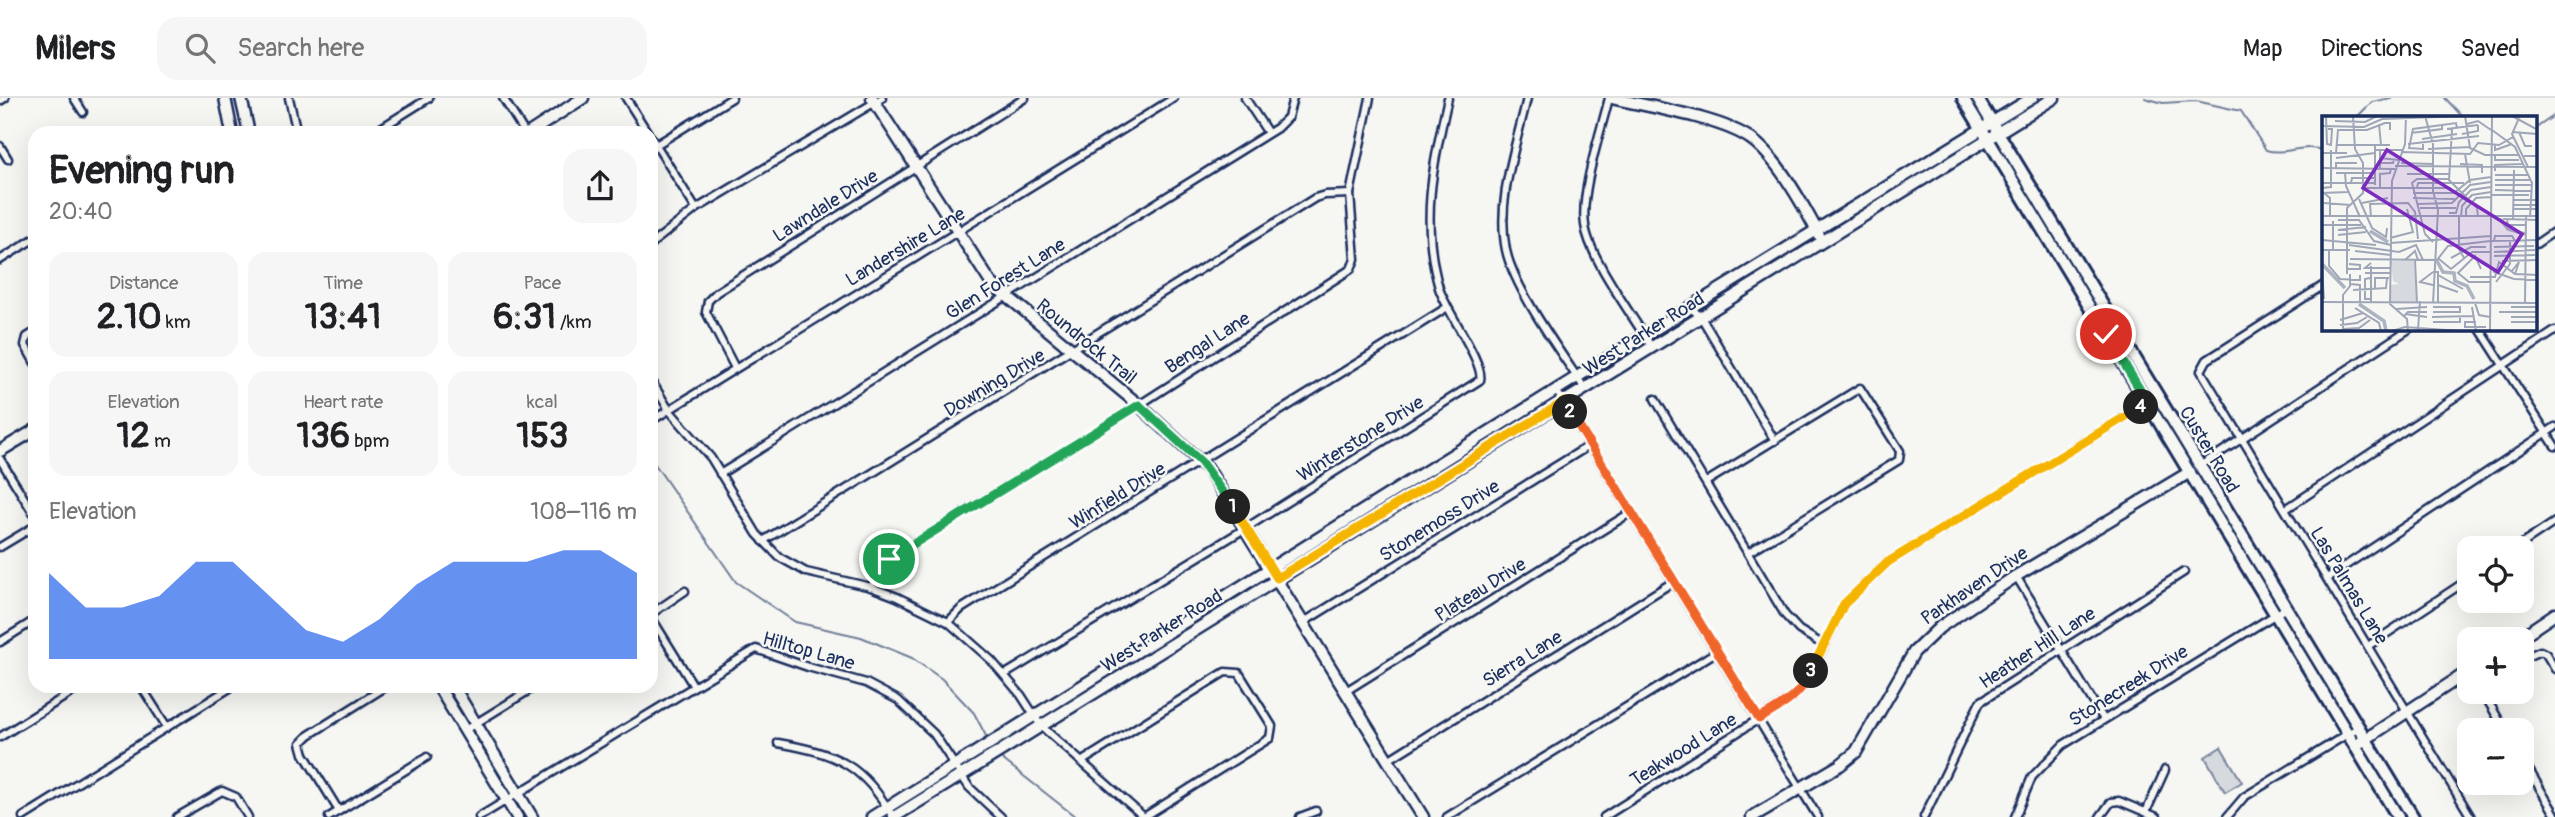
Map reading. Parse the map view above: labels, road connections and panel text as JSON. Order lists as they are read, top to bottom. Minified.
{"streets":{"main road":["West Parker Road","Roundrock Trail","Custer Road","Parkhaven Drive"],"street":["Lawndale Drive","Landershire Lane","Glen Forest Lane","Bengal Lane","Downing Drive","Winterstone Drive","Winfield Drive","Stonemoss Drive","Las Palmas Lane","Plateau Drive","Heather Hill Lane","Hilltop Lane","Sierra Lane","Stonecreek Drive","Teakwood Lane"]},"crossings":[["Lawndale Drive","Landershire Lane"],["Lawndale Drive","Roundrock Trail"],["Landershire Lane","Roundrock Trail"],["Glen Forest Lane","Roundrock Trail"],["West Parker Road","Roundrock Trail"],["West Parker Road","Custer Road"],["West Parker Road","Hilltop Lane"],["Roundrock Trail","Bengal Lane"],["Roundrock Trail","Downing Drive"],["Roundrock Trail","Winterstone Drive"],["Roundrock Trail","Winfield Drive"],["Roundrock Trail","Stonemoss Drive"],["Roundrock Trail","Plateau Drive"],["Roundrock Trail","Sierra Lane"],["Bengal Lane","Downing Drive"],["Winterstone Drive","Winfield Drive"],["Custer Road","Parkhaven Drive"],["Custer Road","Stonecreek Drive"],["Custer Road","Teakwood Lane"]],"page":{"header":"Milers","search":"Search here","nav":["Map","Directions","Saved"],"heading":["Evening run","20:40"],"stats":[["Distance","2.10 km"],["Time","13:41"],["Pace","6:31 /km"],["Elevation","12 m"],["Heart rate","136 bpm"],["kcal","153"]],"pins":["4","2","1","3"],"chart":["Elevation","108–116 m"],"map_buttons":["+","−"]}}
